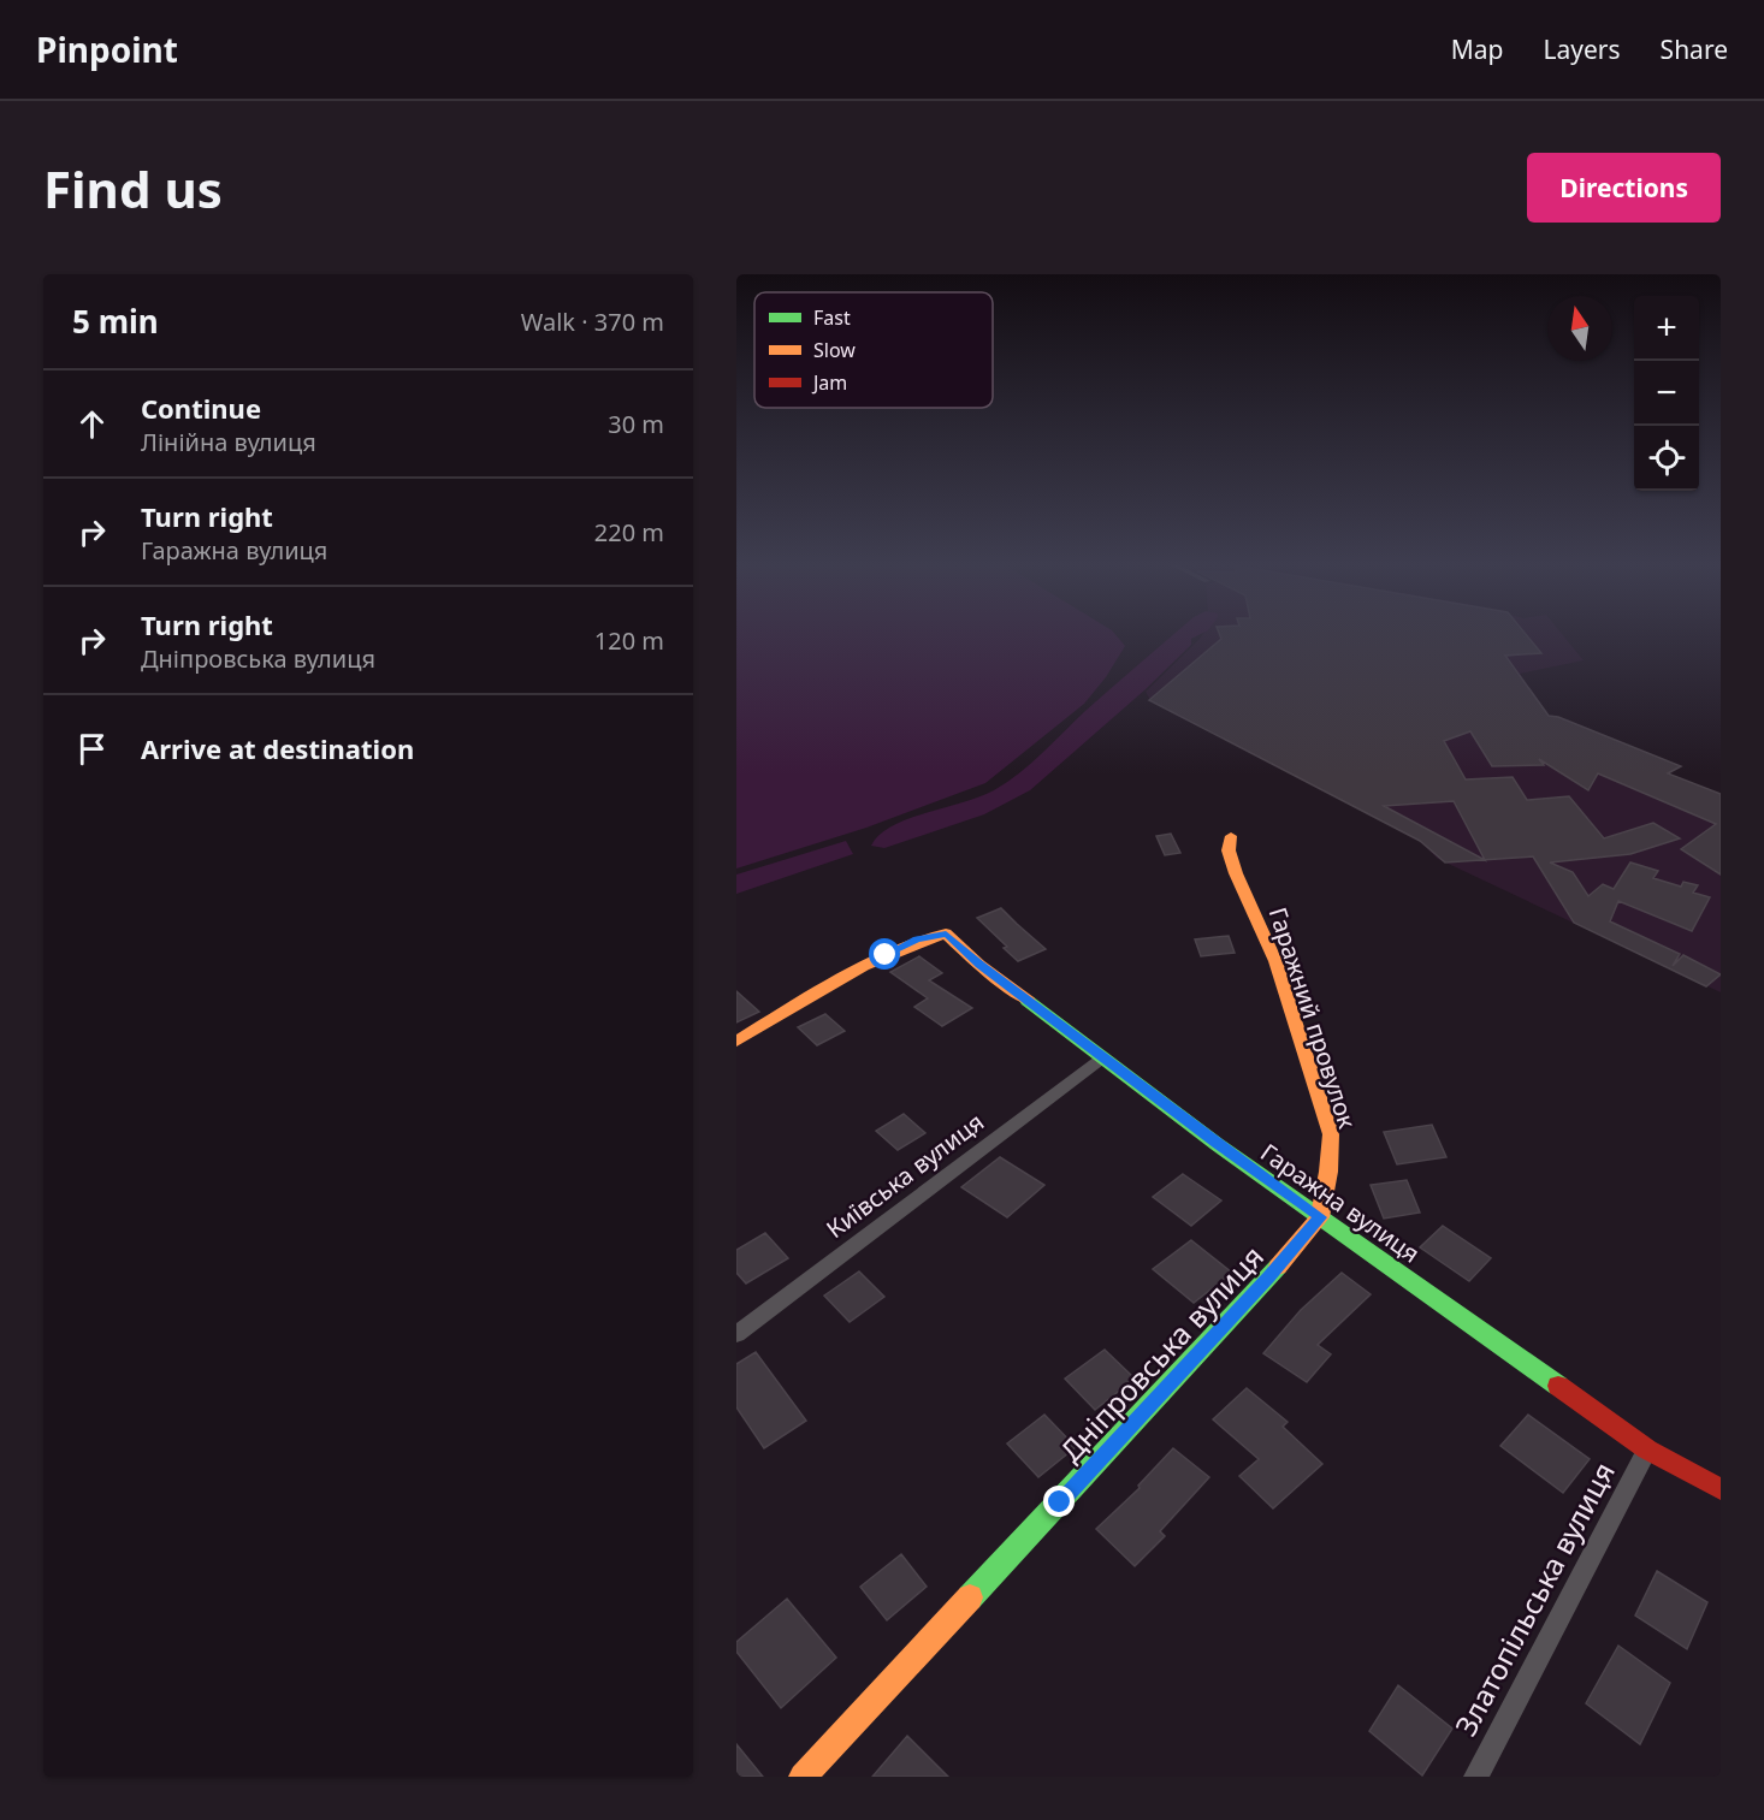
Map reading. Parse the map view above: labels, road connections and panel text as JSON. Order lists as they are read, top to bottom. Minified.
{"streets":{"street":["Гаражний провулок","Київська вулиця","Гаражна вулиця","Дніпровська вулиця","Златопільська вулиця"]},"crossings":[["Гаражний провулок","Гаражна вулиця"],["Гаражний провулок","Дніпровська вулиця"],["Київська вулиця","Гаражна вулиця"],["Гаражна вулиця","Дніпровська вулиця"],["Гаражна вулиця","Златопільська вулиця"]],"legend":["Fast","Slow","Jam"],"north":"top","page":{"header":"Pinpoint","nav":["Map","Layers","Share"],"buttons":"Directions","title":"Find us","heading":["5 min","Walk · 370 m"],"map_buttons":["+","−"],"list":[["Continue","Лінійна вулиця","30 m"],["Turn right","Гаражна вулиця","220 m"],["Turn right","Дніпровська вулиця","120 m"],"Arrive at destination"]}}
